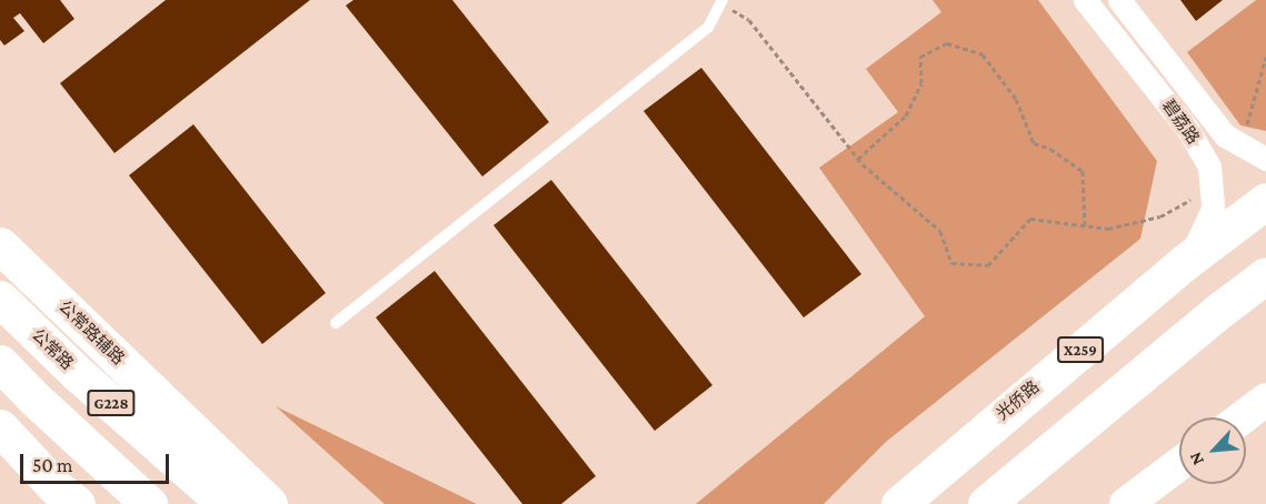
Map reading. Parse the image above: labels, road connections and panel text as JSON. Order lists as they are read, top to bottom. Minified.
{"streets":{"main road":["公常路辅路","公常路","X259","光侨路","G228"],"street":["碧荔路"]},"crossings":[["碧荔路","光侨路"]],"scale_bar":"50 m","north":"bottom left"}
